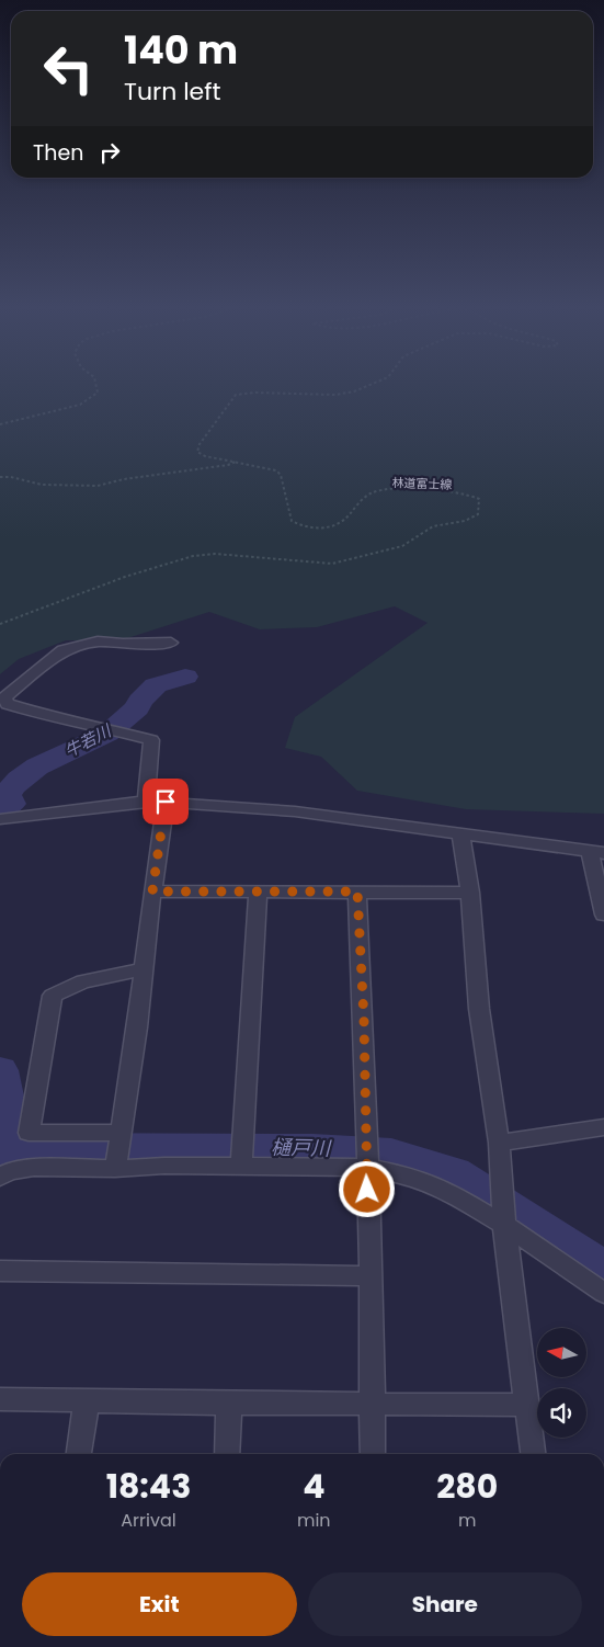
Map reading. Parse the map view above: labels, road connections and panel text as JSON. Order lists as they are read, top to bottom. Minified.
{"streets":{"path":["林道富士線"]},"water":["牛若川","樋戸川"],"north":"left","page":{"turn":["140 m","Turn left"],"then":"Then","eta":["18:43","Arrival","4","min","280","m"],"buttons":["Exit","Share"]}}
